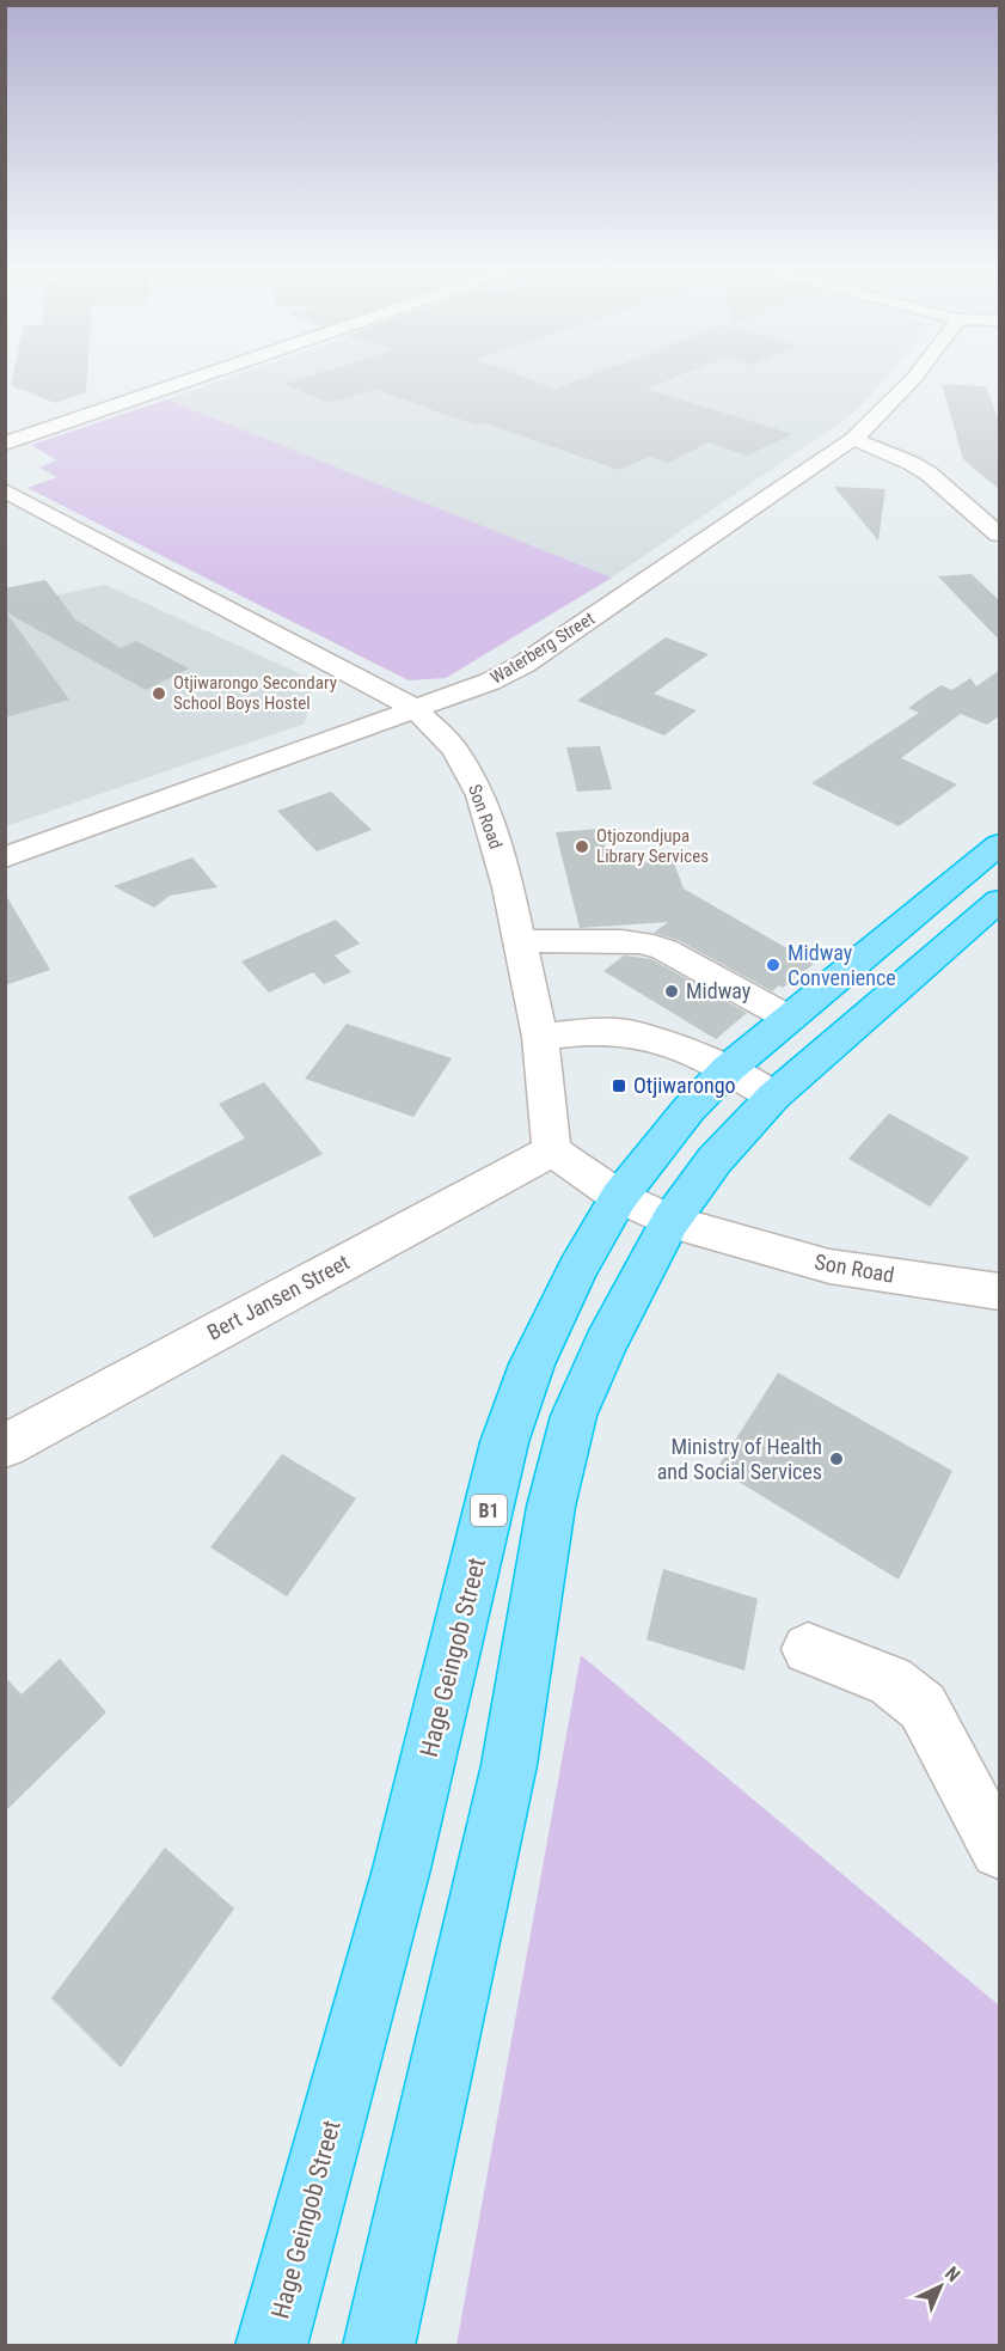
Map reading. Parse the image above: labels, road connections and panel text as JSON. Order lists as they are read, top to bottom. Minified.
{"streets":{"highway":["B1","Hage Geingob Street"],"street":["Waterberg Street","Son Road","Bert Jansen Street"]},"crossings":[["Waterberg Street","Son Road"],["Son Road","Bert Jansen Street"],["Son Road","Hage Geingob Street"]],"places":{"other":["Otjiwarongo Secondary School Boys Hostel","Otjozondjupa Library Services","Midway Convenience","Midway","Ministry of Health and Social Services"],"transit":["Otjiwarongo"]},"north":"top right"}
